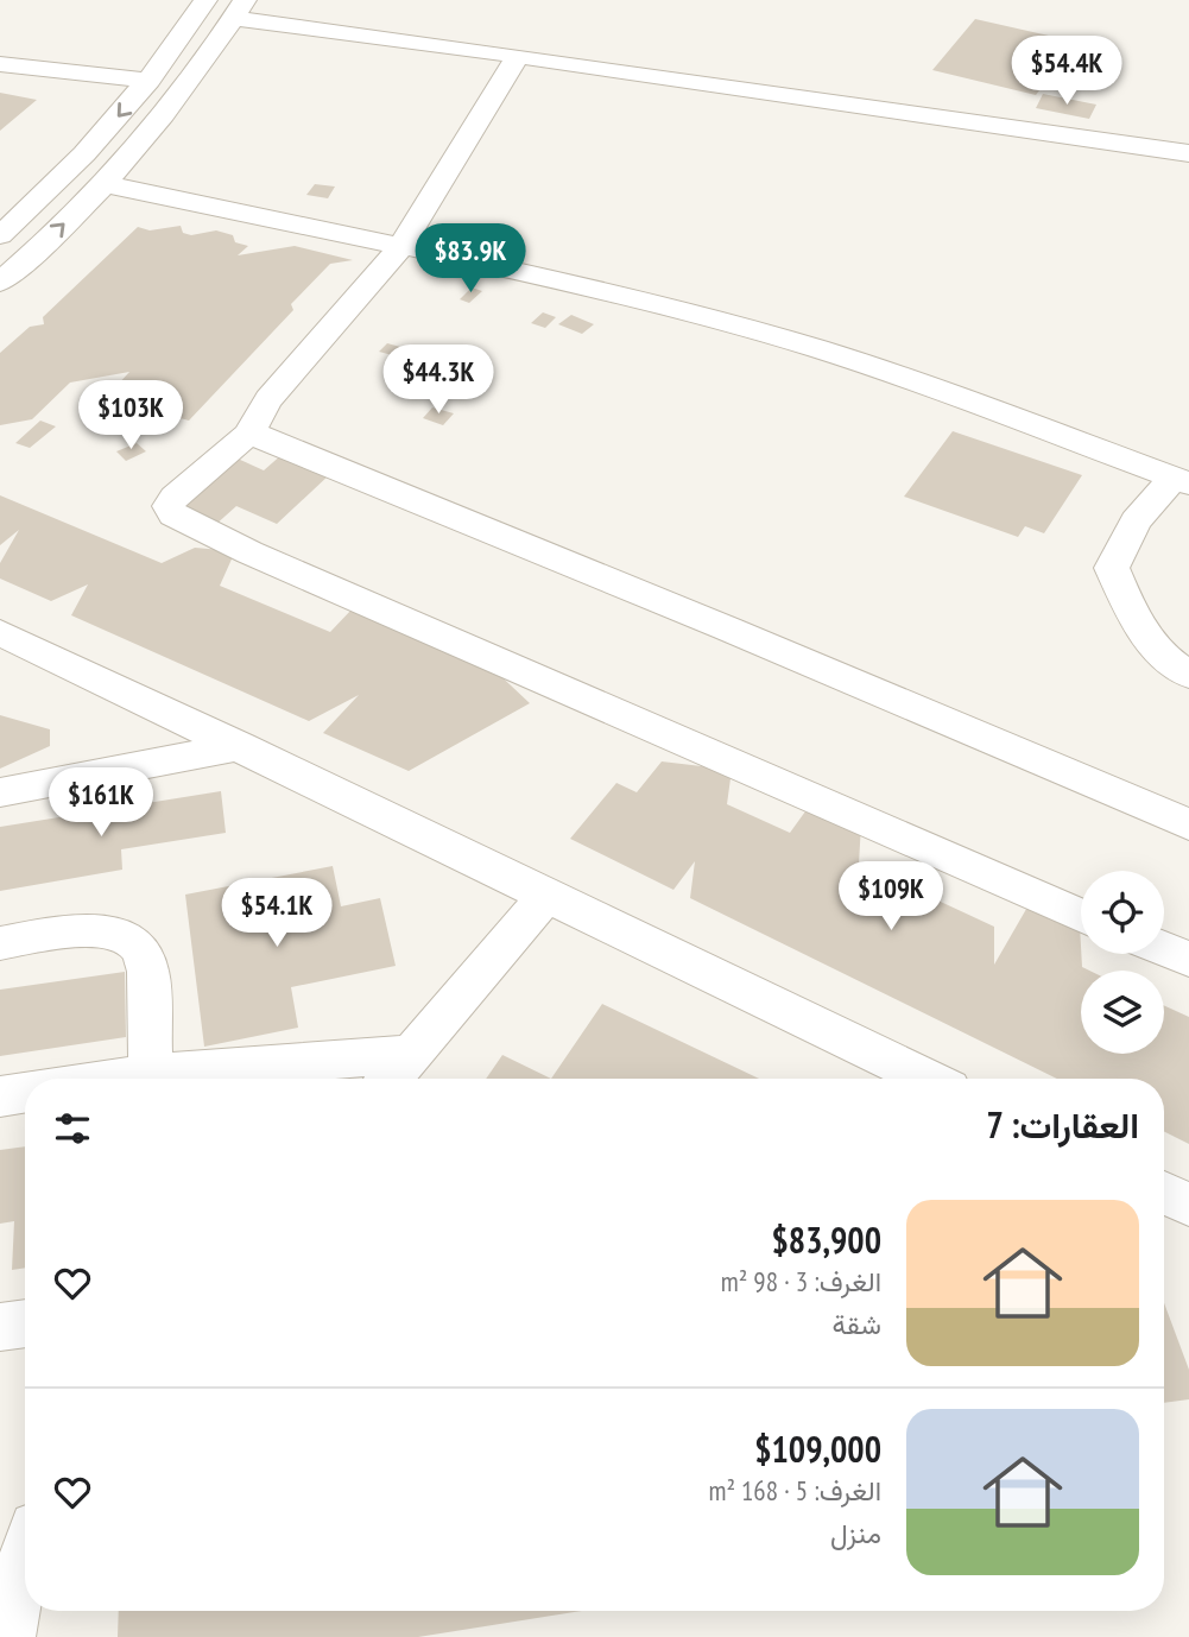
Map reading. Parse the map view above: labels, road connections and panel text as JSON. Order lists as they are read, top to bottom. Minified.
{"page":{"price":["$54.4K","$83.9K","$44.3K","$103K","$161K","$109K","$54.1K"],"heading":"العقارات: 7","list":[{"name":"$83,900","note":"الغرف: 3 · 98 m² · شقة"},{"name":"$109,000","note":"الغرف: 5 · 168 m² · منزل"}]}}
